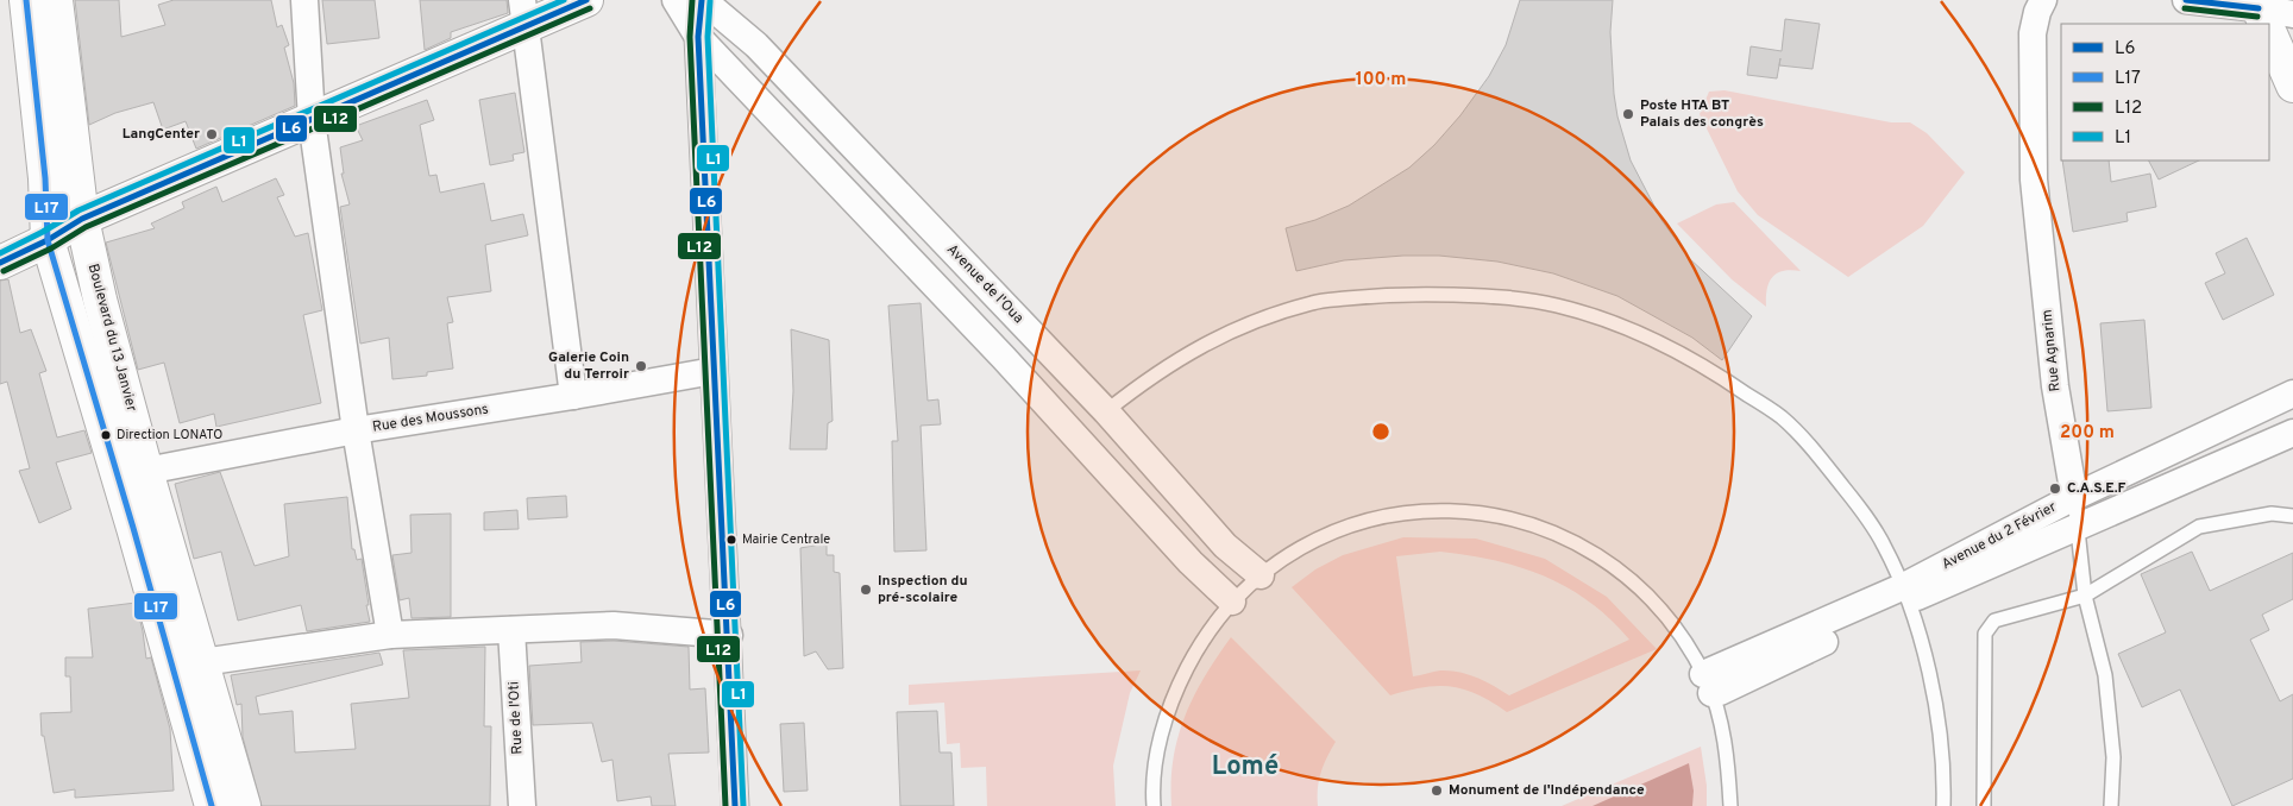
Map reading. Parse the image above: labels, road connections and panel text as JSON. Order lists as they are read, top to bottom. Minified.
{"streets":{"main road":["Boulevard du 13 Janvier"],"street":["Avenue de l'Oua","Rue Agnarim","Rue des Moussons","Avenue du 2 Février","Rue de l'Oti"]},"crossings":[["Boulevard du 13 Janvier","Rue des Moussons"],["Rue Agnarim","Avenue du 2 Février"]],"districts":["Lomé"],"places":["Poste HTA BT Palais des congrès","LangCenter","Galerie Coin du Terroir","Direction LONATO","C.A.S.E.F","Mairie Centrale","Inspection du pré-scolaire","Monument de l'Indépendance"],"lines":["transit line L6","transit line L17","transit line L12","transit line L1"],"legend":["L6","L17","L12","L1"],"rings":["100 m","200 m"]}
